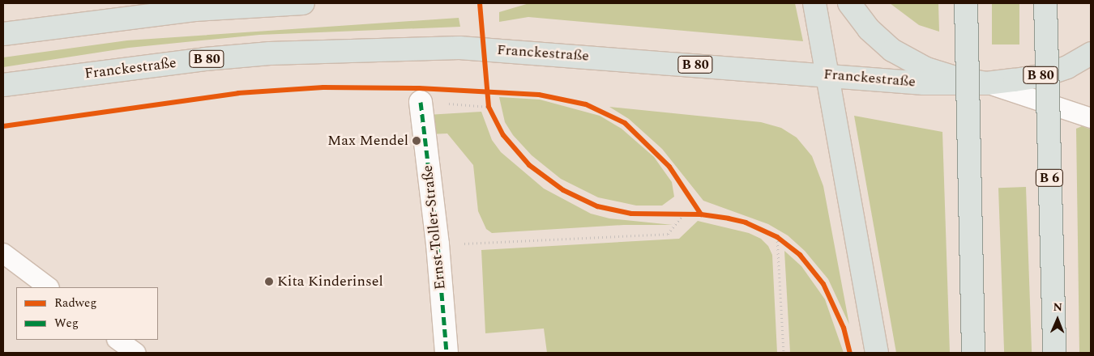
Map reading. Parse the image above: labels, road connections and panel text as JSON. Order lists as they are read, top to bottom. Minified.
{"streets":{"main road":["Franckestraße","B 80","B 6"],"street":["Ernst-Toller-Straße"]},"crossings":[["Franckestraße","B 80"]],"places":["Max Mendel","Kita Kinderinsel"],"legend":["Radweg","Weg"],"north":"top"}
